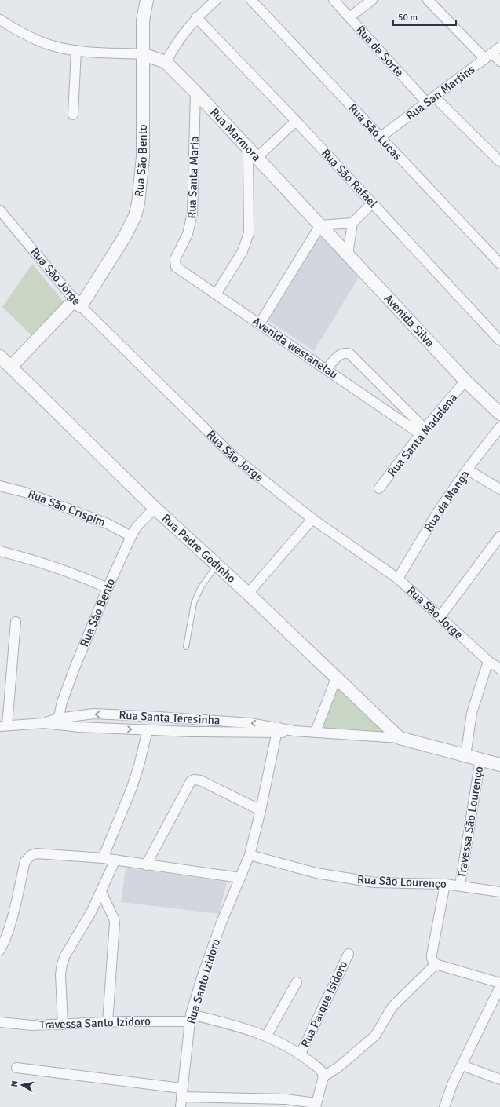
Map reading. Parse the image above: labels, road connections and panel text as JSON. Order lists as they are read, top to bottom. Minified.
{"streets":{"street":["Rua da Sorte","Rua San Martins","Rua São Lucas","Rua Marmora","Rua São Bento","Rua Santa Maria","Rua São Rafael","Rua São Jorge","Avenida Silva","Avenida westanelau","Rua Santa Madalena","Rua da Manga","Rua São Crispim","Rua Padre Godinho","Rua Santa Teresinha","Travessa São Lourenço","Rua São Lourenço","Rua Santo Izidoro","Rua Parque Isidoro","Travessa Santo Izidoro"]},"crossings":[["Rua da Sorte","Rua San Martins"],["Rua San Martins","Rua São Lucas"],["Rua Marmora","Rua São Bento"],["Rua Marmora","Rua Santa Maria"],["Rua Marmora","Avenida Silva"],["Rua São Bento","Rua São Jorge"],["Rua São Bento","Rua São Crispim"],["Rua São Bento","Rua Padre Godinho"],["Rua São Bento","Rua Santa Teresinha"],["Rua Santa Maria","Avenida westanelau"],["Rua São Jorge","Rua da Manga"],["Avenida Silva","Rua Santa Madalena"],["Avenida westanelau","Rua Santa Madalena"],["Rua Padre Godinho","Rua Santa Teresinha"],["Rua Santa Teresinha","Rua Santo Izidoro"],["Travessa São Lourenço","Rua São Lourenço"],["Rua São Lourenço","Rua Santo Izidoro"],["Rua Santo Izidoro","Rua Parque Isidoro"],["Rua Santo Izidoro","Travessa Santo Izidoro"],["Rua Parque Isidoro","Travessa Santo Izidoro"]],"scale_bar":"50 m","north":"left"}
